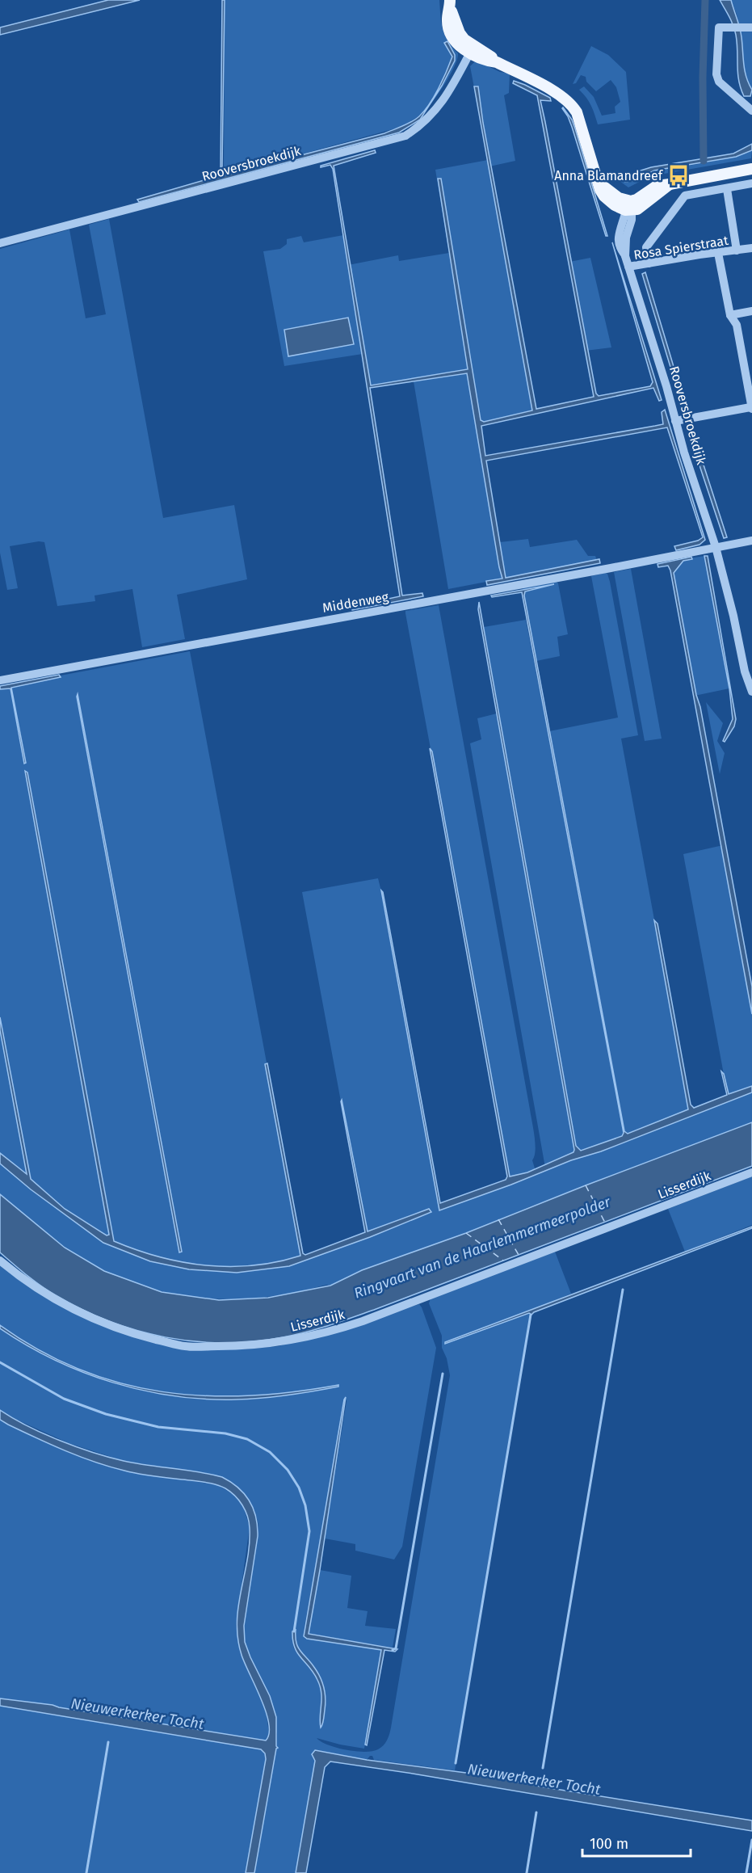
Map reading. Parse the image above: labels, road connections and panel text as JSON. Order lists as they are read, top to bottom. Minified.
{"streets":{"street":["Rooversbroekdijk","Rosa Spierstraat","Middenweg","Lisserdijk"]},"crossings":[["Rooversbroekdijk","Rosa Spierstraat"],["Rooversbroekdijk","Middenweg"]],"water":["Ringvaart van de Haarlemmermeerpolder","Nieuwerkerker Tocht"],"places":{"bus stop":["Anna Blamandreef"]},"scale_bar":"100 m"}
